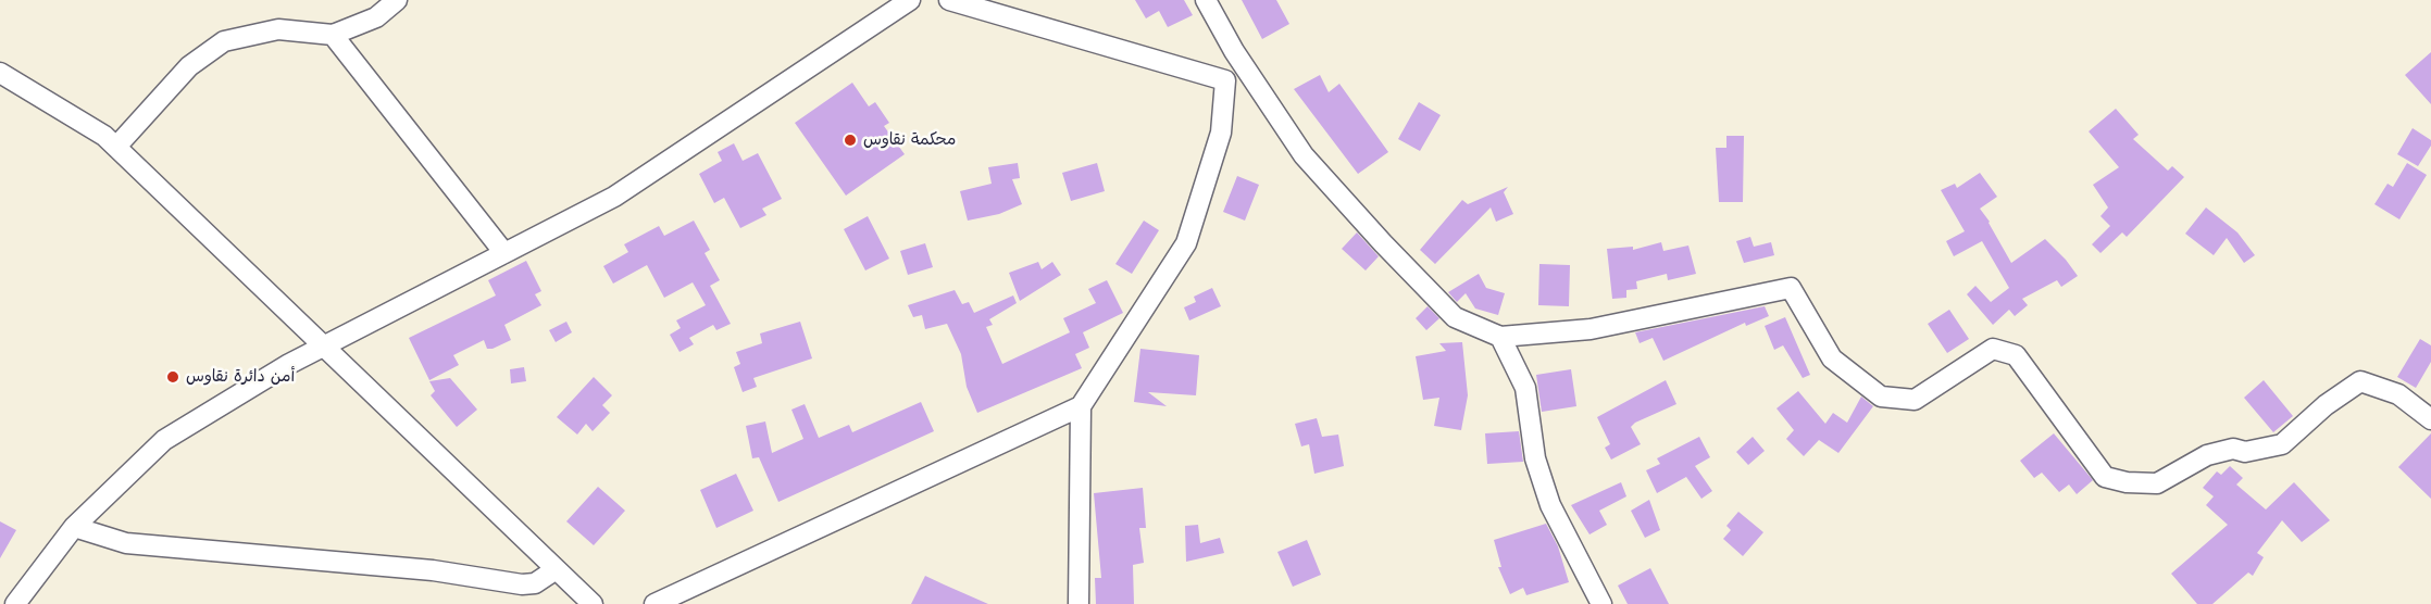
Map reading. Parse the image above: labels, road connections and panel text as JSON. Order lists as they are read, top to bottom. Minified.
{"places":["محكمة نقاوس","أمن دائرة نقاوس"]}
